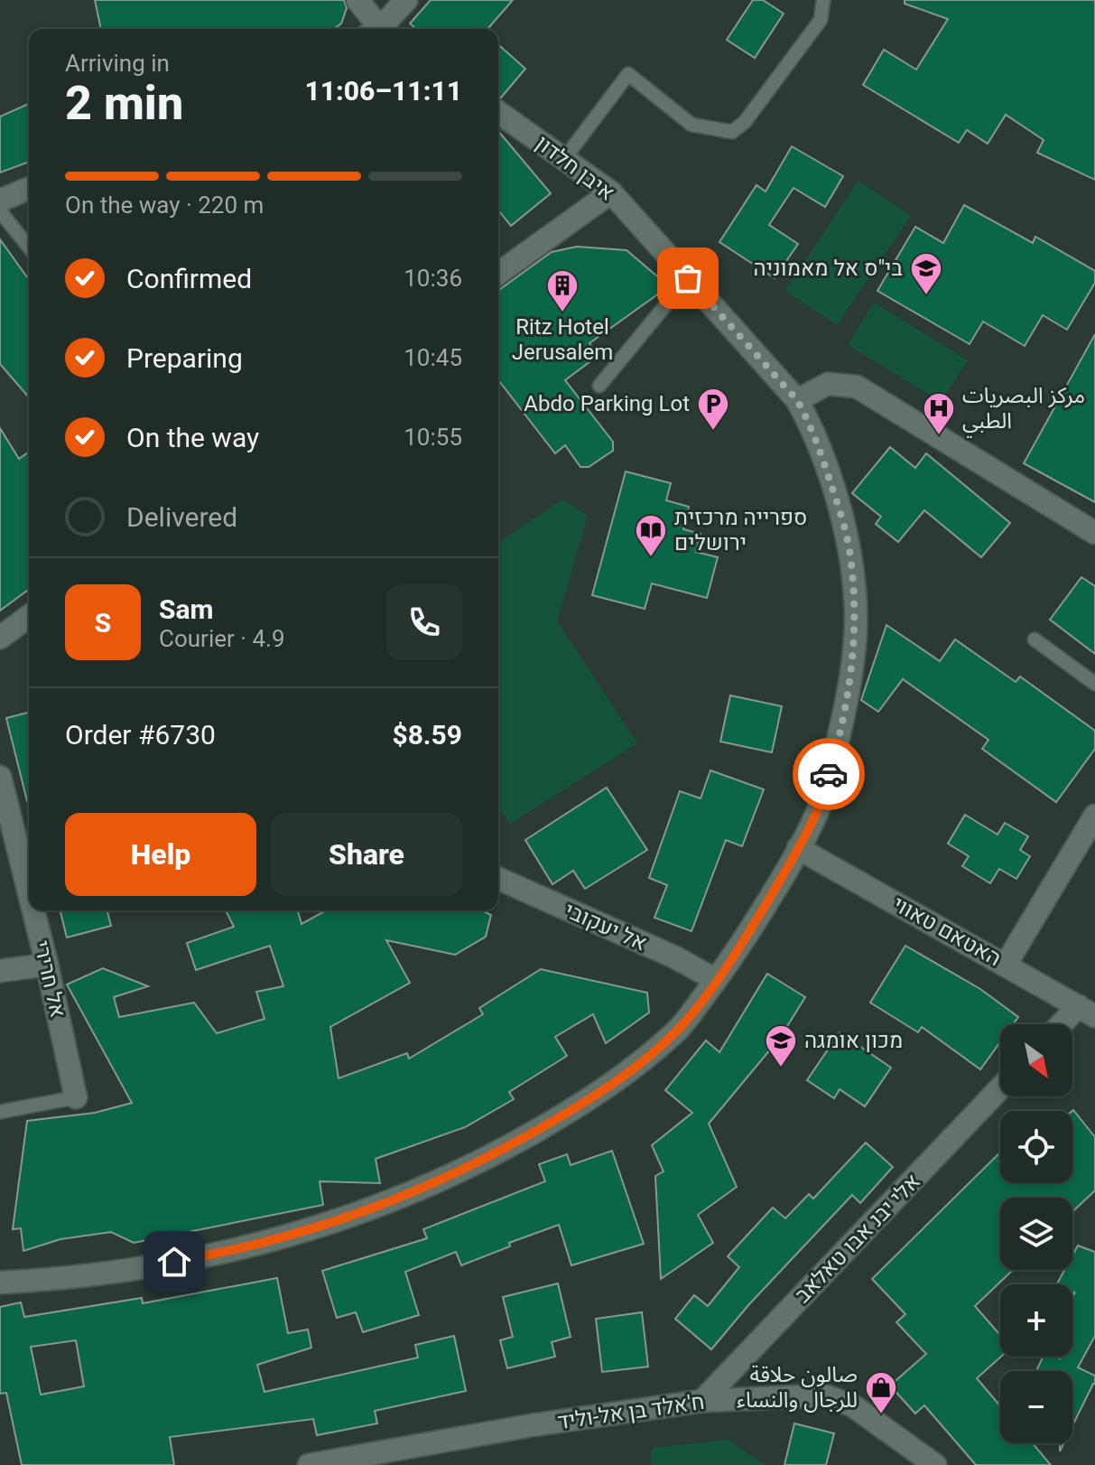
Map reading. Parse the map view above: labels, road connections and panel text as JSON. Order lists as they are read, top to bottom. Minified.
{"streets":{"street":["איבן חלדון","אל יעקובי","האטאם טאווי","אל חרירי","אלי יבנ אבו טאלאב","ח'אלד בן אל-וליד"]},"crossings":[["איבן חלדון","אל יעקובי"],["איבן חלדון","האטאם טאווי"],["אלי יבנ אבו טאלאב","ח'אלד בן אל-וליד"]],"places":{"school or university":["בי\"ס אל מאמוניה","מכון אומגה"],"building":["Ritz Hotel Jerusalem"],"parking":["Abdo Parking Lot"],"hospital":["مركز البصريات الطبي"],"library":["ספרייה מרכזית ירושלים"],"shop":["صالون حلاقة للرجال والنساء"]},"north":"bottom right","page":{"heading":["2 min","Arriving in","11:06–11:11"],"panel":["Sam","Courier · 4.9","Order #6730","$8.59"],"bar":"On the way · 220 m","list":[["Confirmed","10:36"],["Preparing","10:45"],["On the way","10:55"],"Delivered"],"round":"S","buttons":["Help","Share"],"map_buttons":["+","−"]}}
